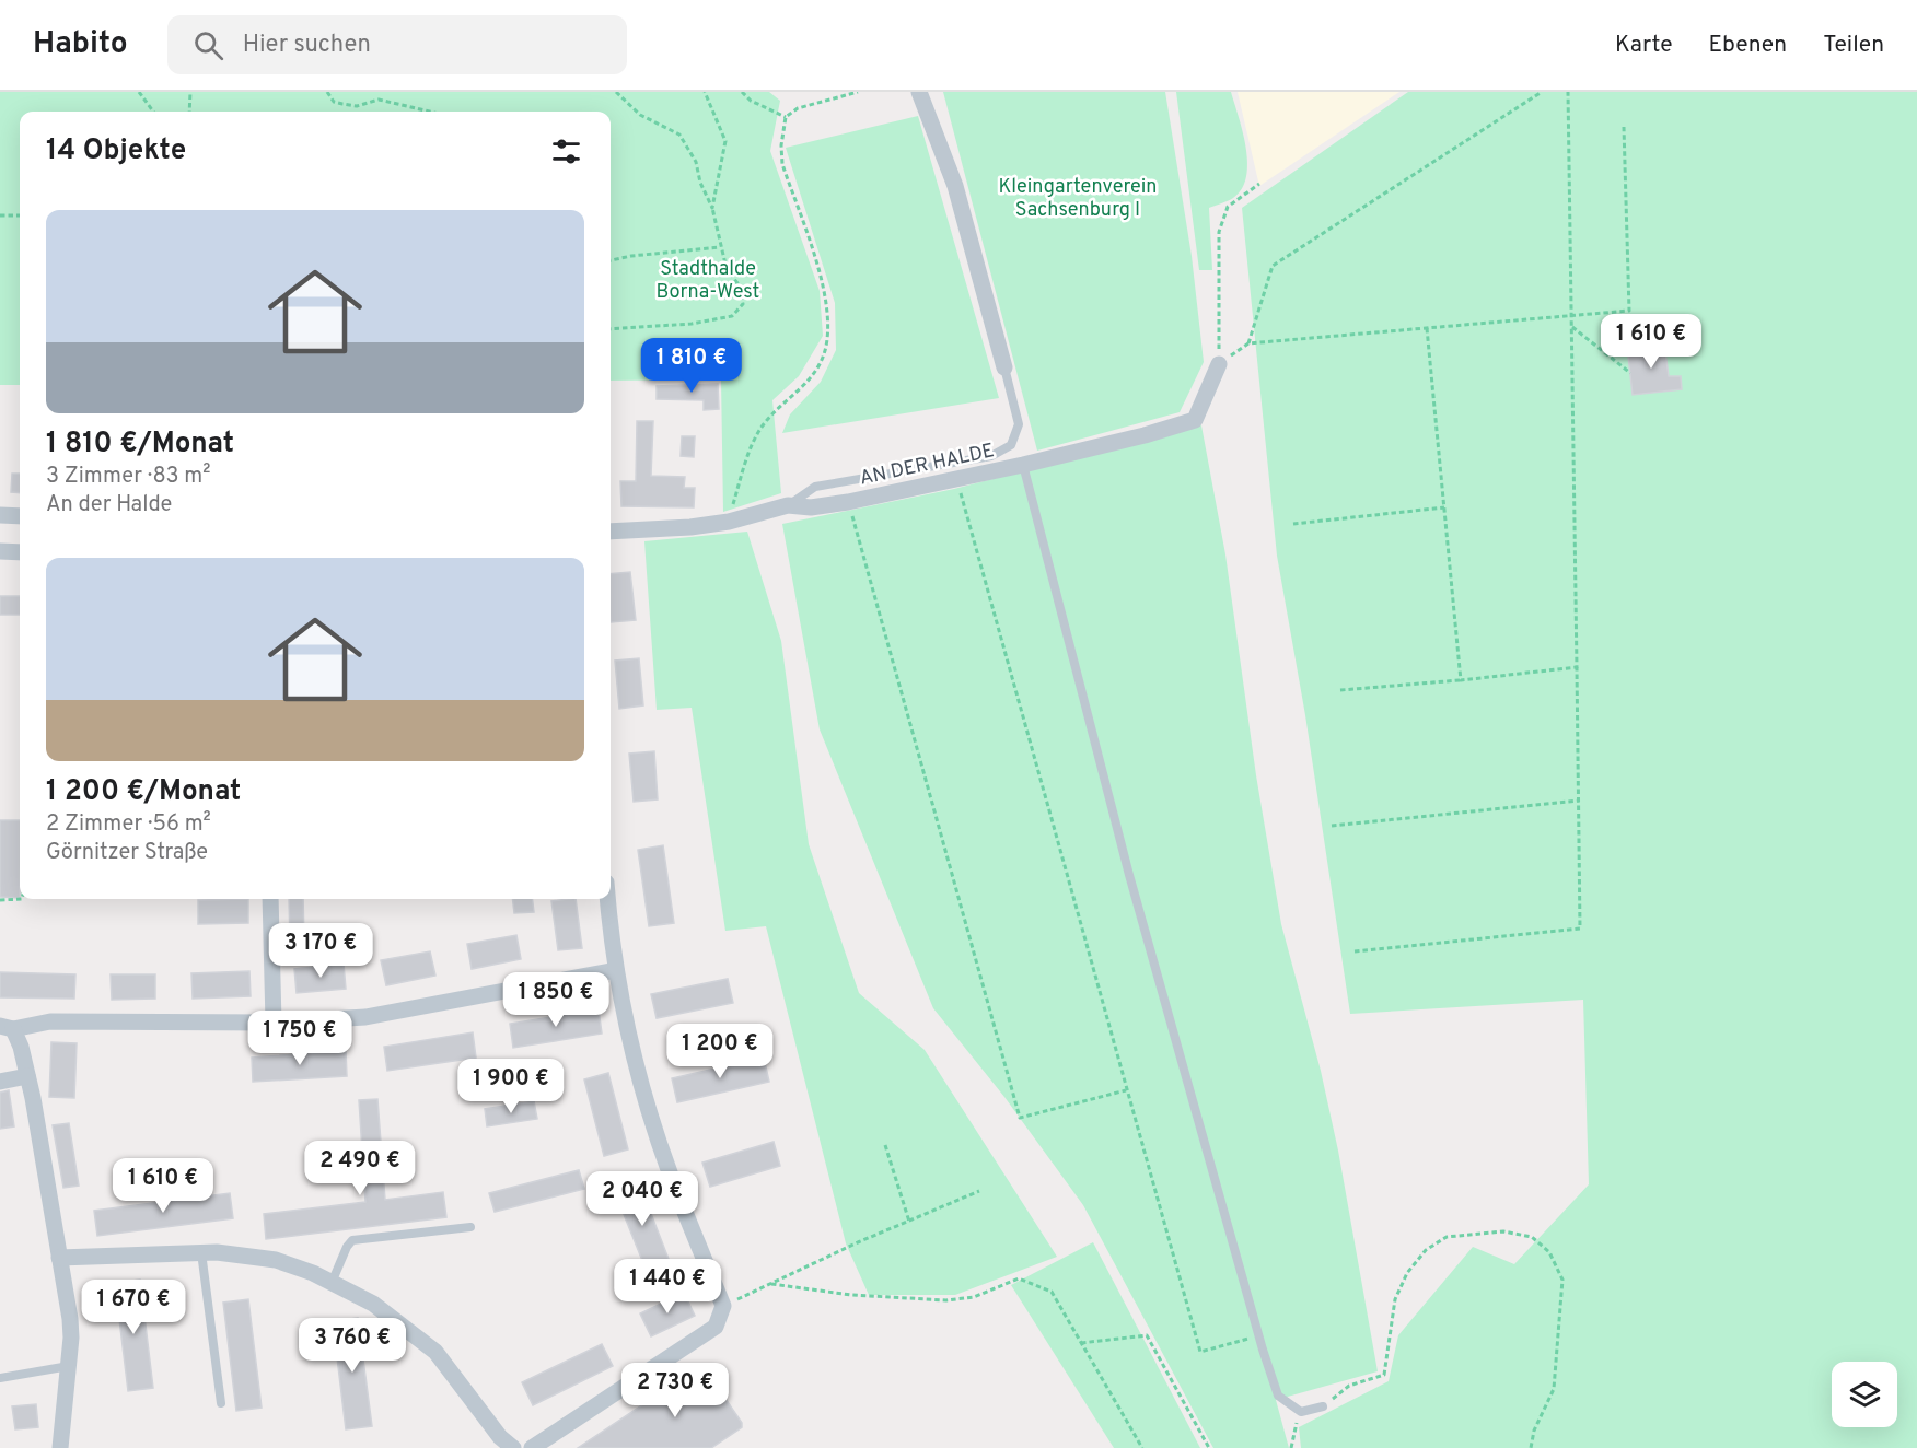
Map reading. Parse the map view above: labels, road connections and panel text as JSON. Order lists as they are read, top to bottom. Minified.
{"streets":{"street":["AN DER HALDE"]},"parks":["Kleingartenverein Sachsenburg I","Stadthalde Borna-West"],"page":{"header":"Habito","search":"Hier suchen","nav":["Karte","Ebenen","Teilen"],"heading":"14 Objekte","list":[{"name":"1 810 €/Monat","note":"3 Zimmer · 83 m² · An der Halde"},{"name":"1 200 €/Monat","note":"2 Zimmer · 56 m² · Görnitzer Straße"}],"price":["1 610 €","1 810 €","3 170 €","1 850 €","1 750 €","1 200 €","1 900 €","2 490 €","1 610 €","2 040 €","1 440 €","1 670 €","3 760 €","2 730 €"]}}
